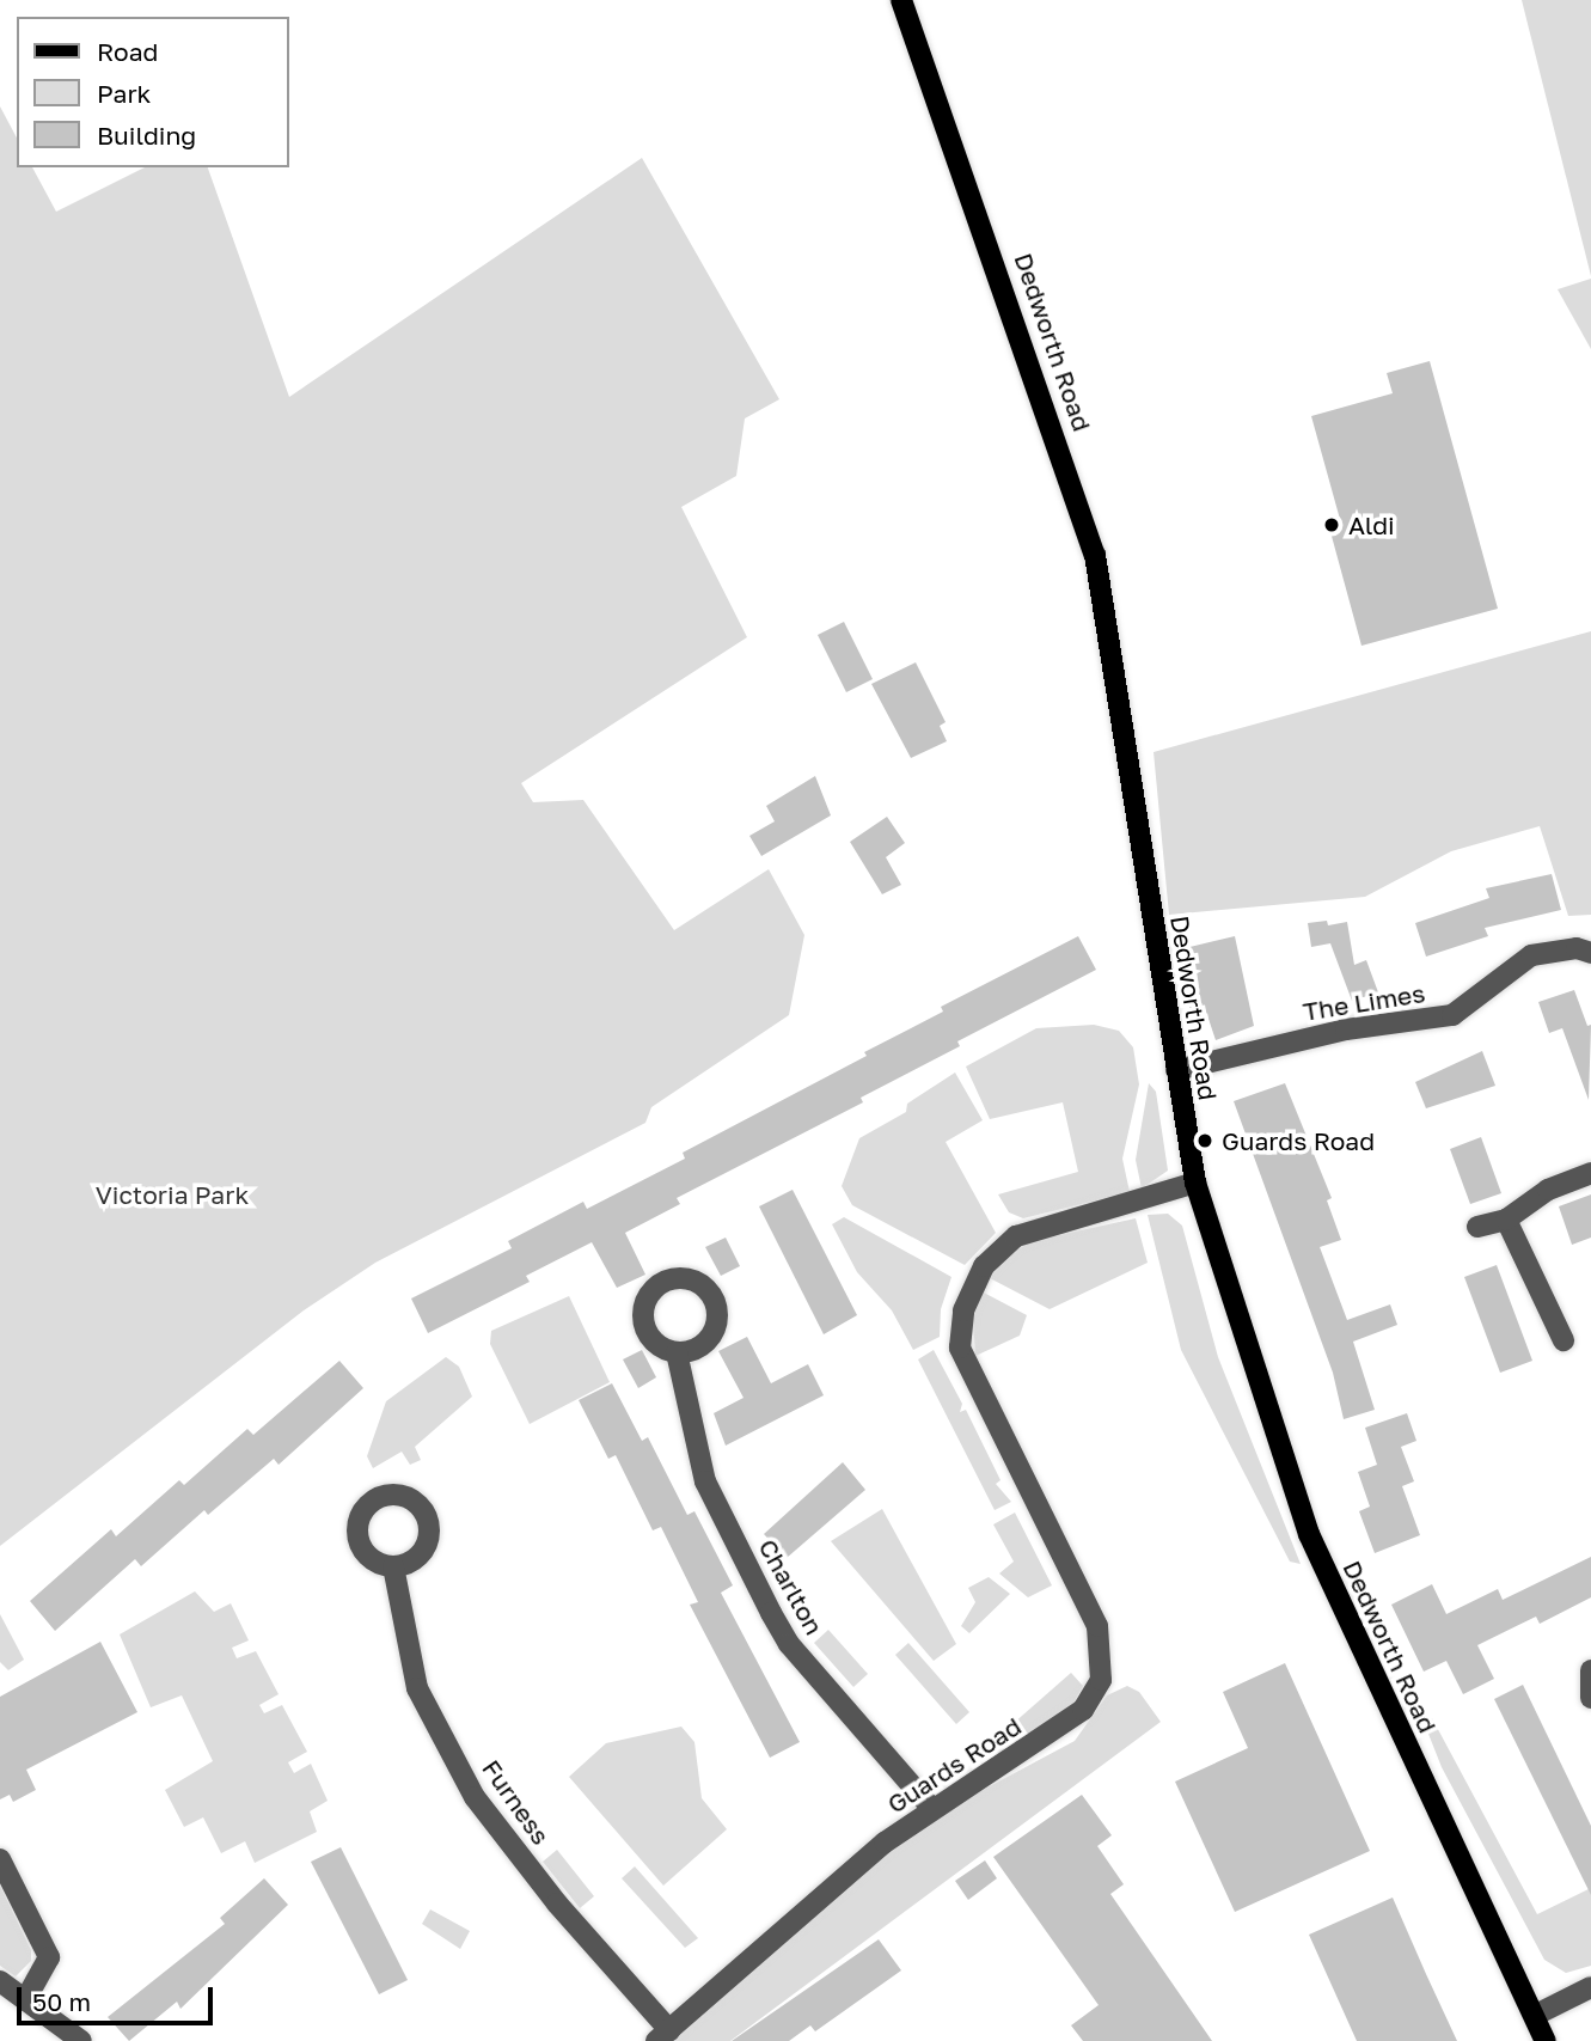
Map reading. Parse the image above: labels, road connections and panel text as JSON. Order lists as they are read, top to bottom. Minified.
{"streets":{"main road":["Dedworth Road"],"street":["The Limes","Charlton","Guards Road","Furness"]},"crossings":[["Dedworth Road","The Limes"],["Dedworth Road","Guards Road"],["Charlton","Guards Road"],["Guards Road","Furness"]],"parks":["Victoria Park"],"places":["Aldi","Guards Road"],"legend":["Road","Park","Building"],"scale_bar":"50 m"}
